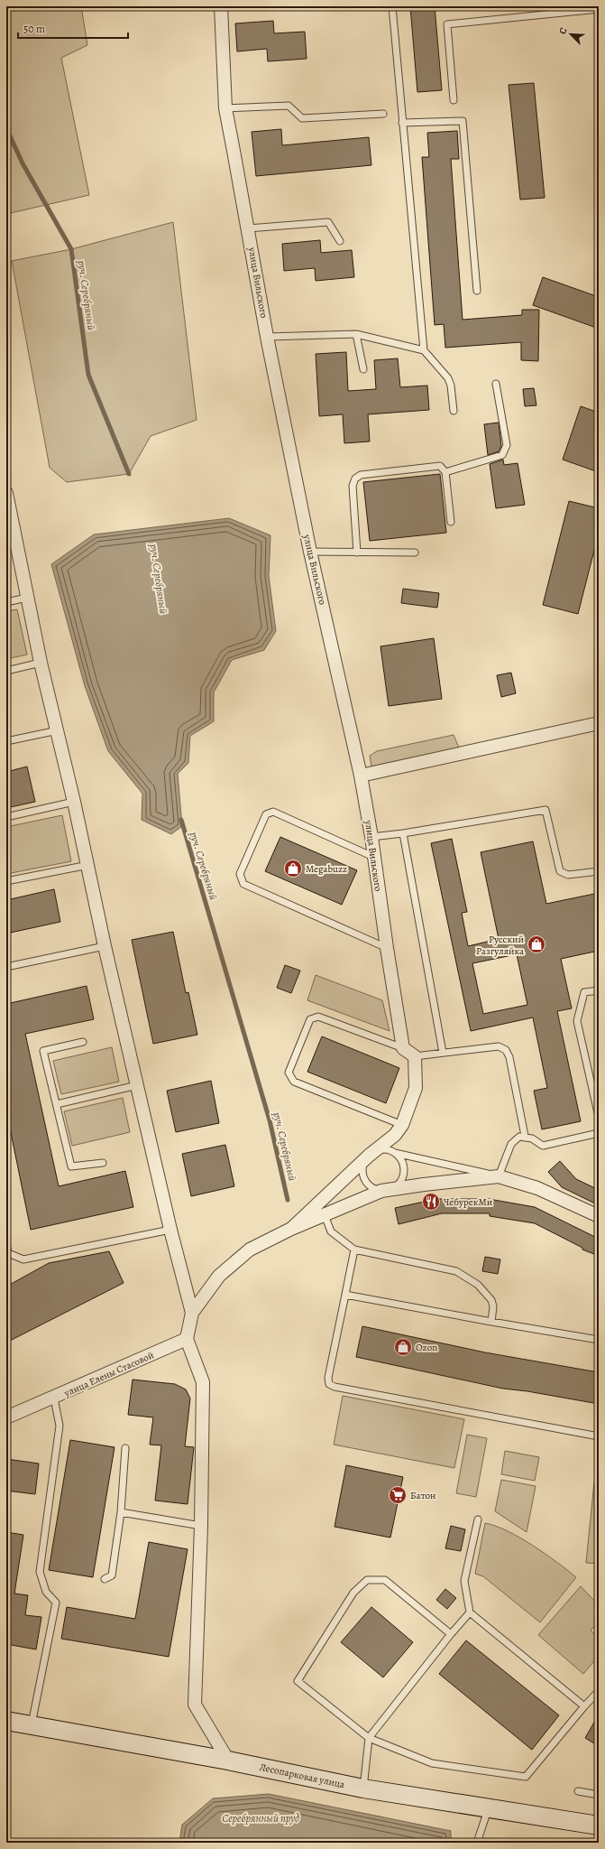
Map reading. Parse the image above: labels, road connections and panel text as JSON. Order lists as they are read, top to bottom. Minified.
{"streets":{"main road":["Лесопарковая улица"],"street":["улица Вильского","улица Елены Стасовой"]},"water":["руч. Серебряный","Серебрянный пруд"],"places":{"shop":["Megabuzz","Русский Разгуляйка","Ozon"],"restaurant":["ЧебурекМи"],"supermarket":["Батон"]},"scale_bar":"50 m","north":"top left"}
